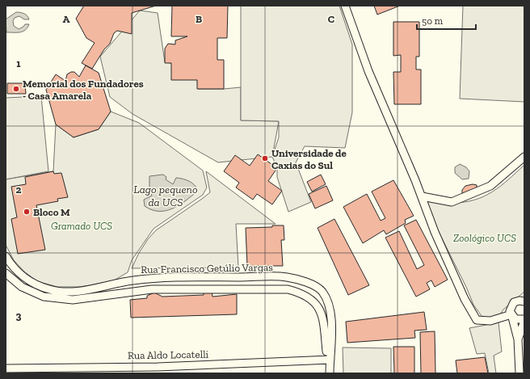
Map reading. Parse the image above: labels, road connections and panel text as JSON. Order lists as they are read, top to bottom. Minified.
{"streets":{"street":["Rua Francisco Getúlio Vargas","Rua Aldo Locatelli"]},"crossings":[["Rua Francisco Getúlio Vargas","Rua Aldo Locatelli"]],"water":["Lago pequeno da UCS"],"parks":["Gramado UCS","Zoológico UCS"],"places":["Memorial dos Fundadores - Casa Amarela","Universidade de Caxias do Sul","Bloco M"],"scale_bar":"50 m","grid":{"columns":["A","B","C"],"rows":["1","2","3"]}}
